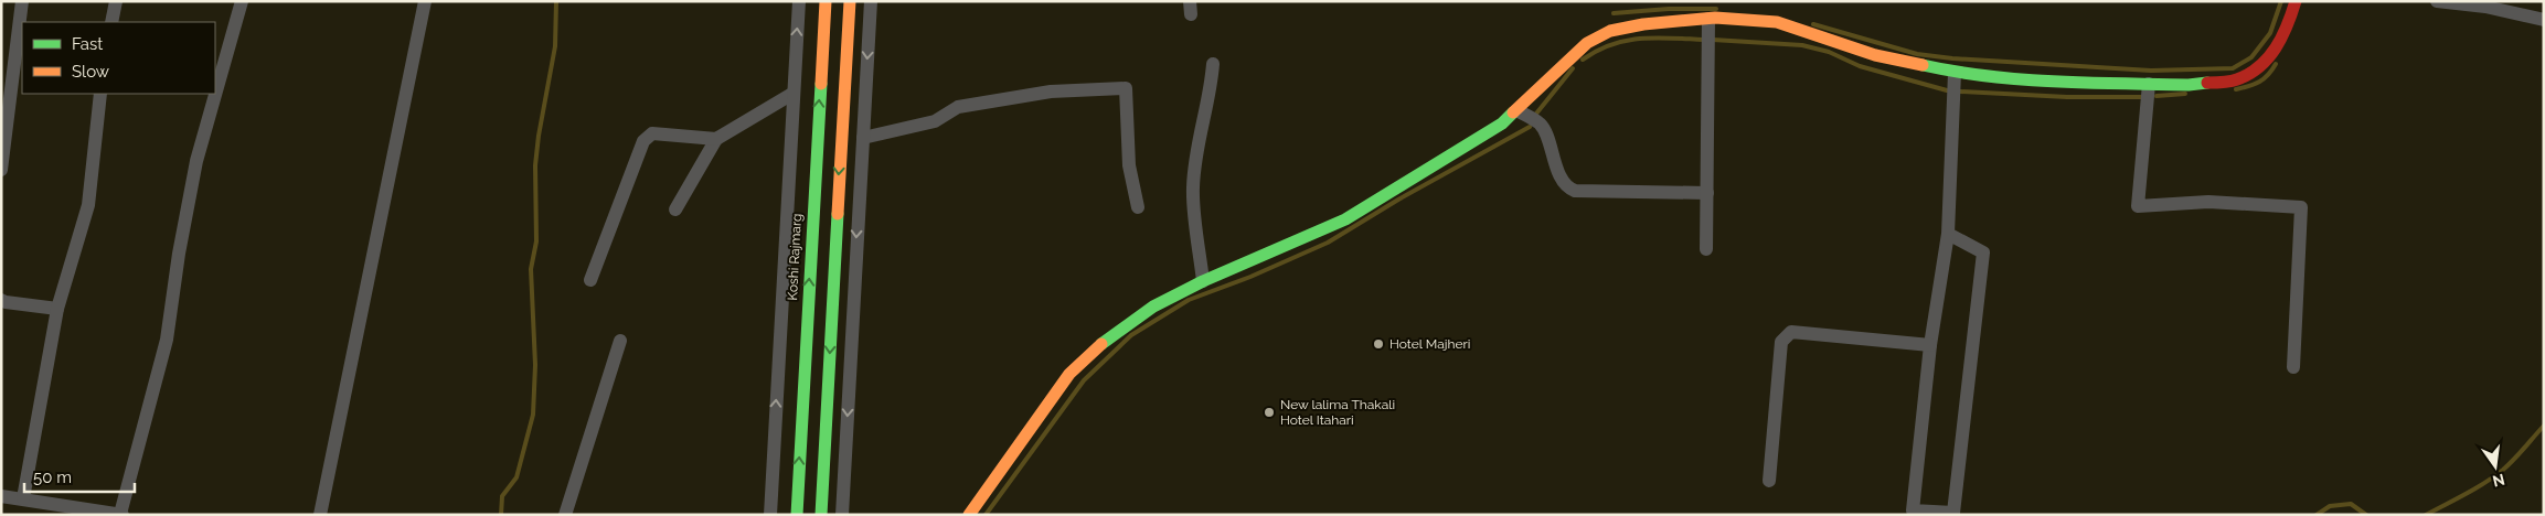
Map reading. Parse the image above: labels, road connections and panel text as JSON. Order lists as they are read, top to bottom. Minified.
{"streets":{"street":["Koshi Rajmarg"]},"places":["Hotel Majheri","New lalima Thakali Hotel Itahari"],"legend":["Fast","Slow"],"scale_bar":"50 m","north":"bottom"}
